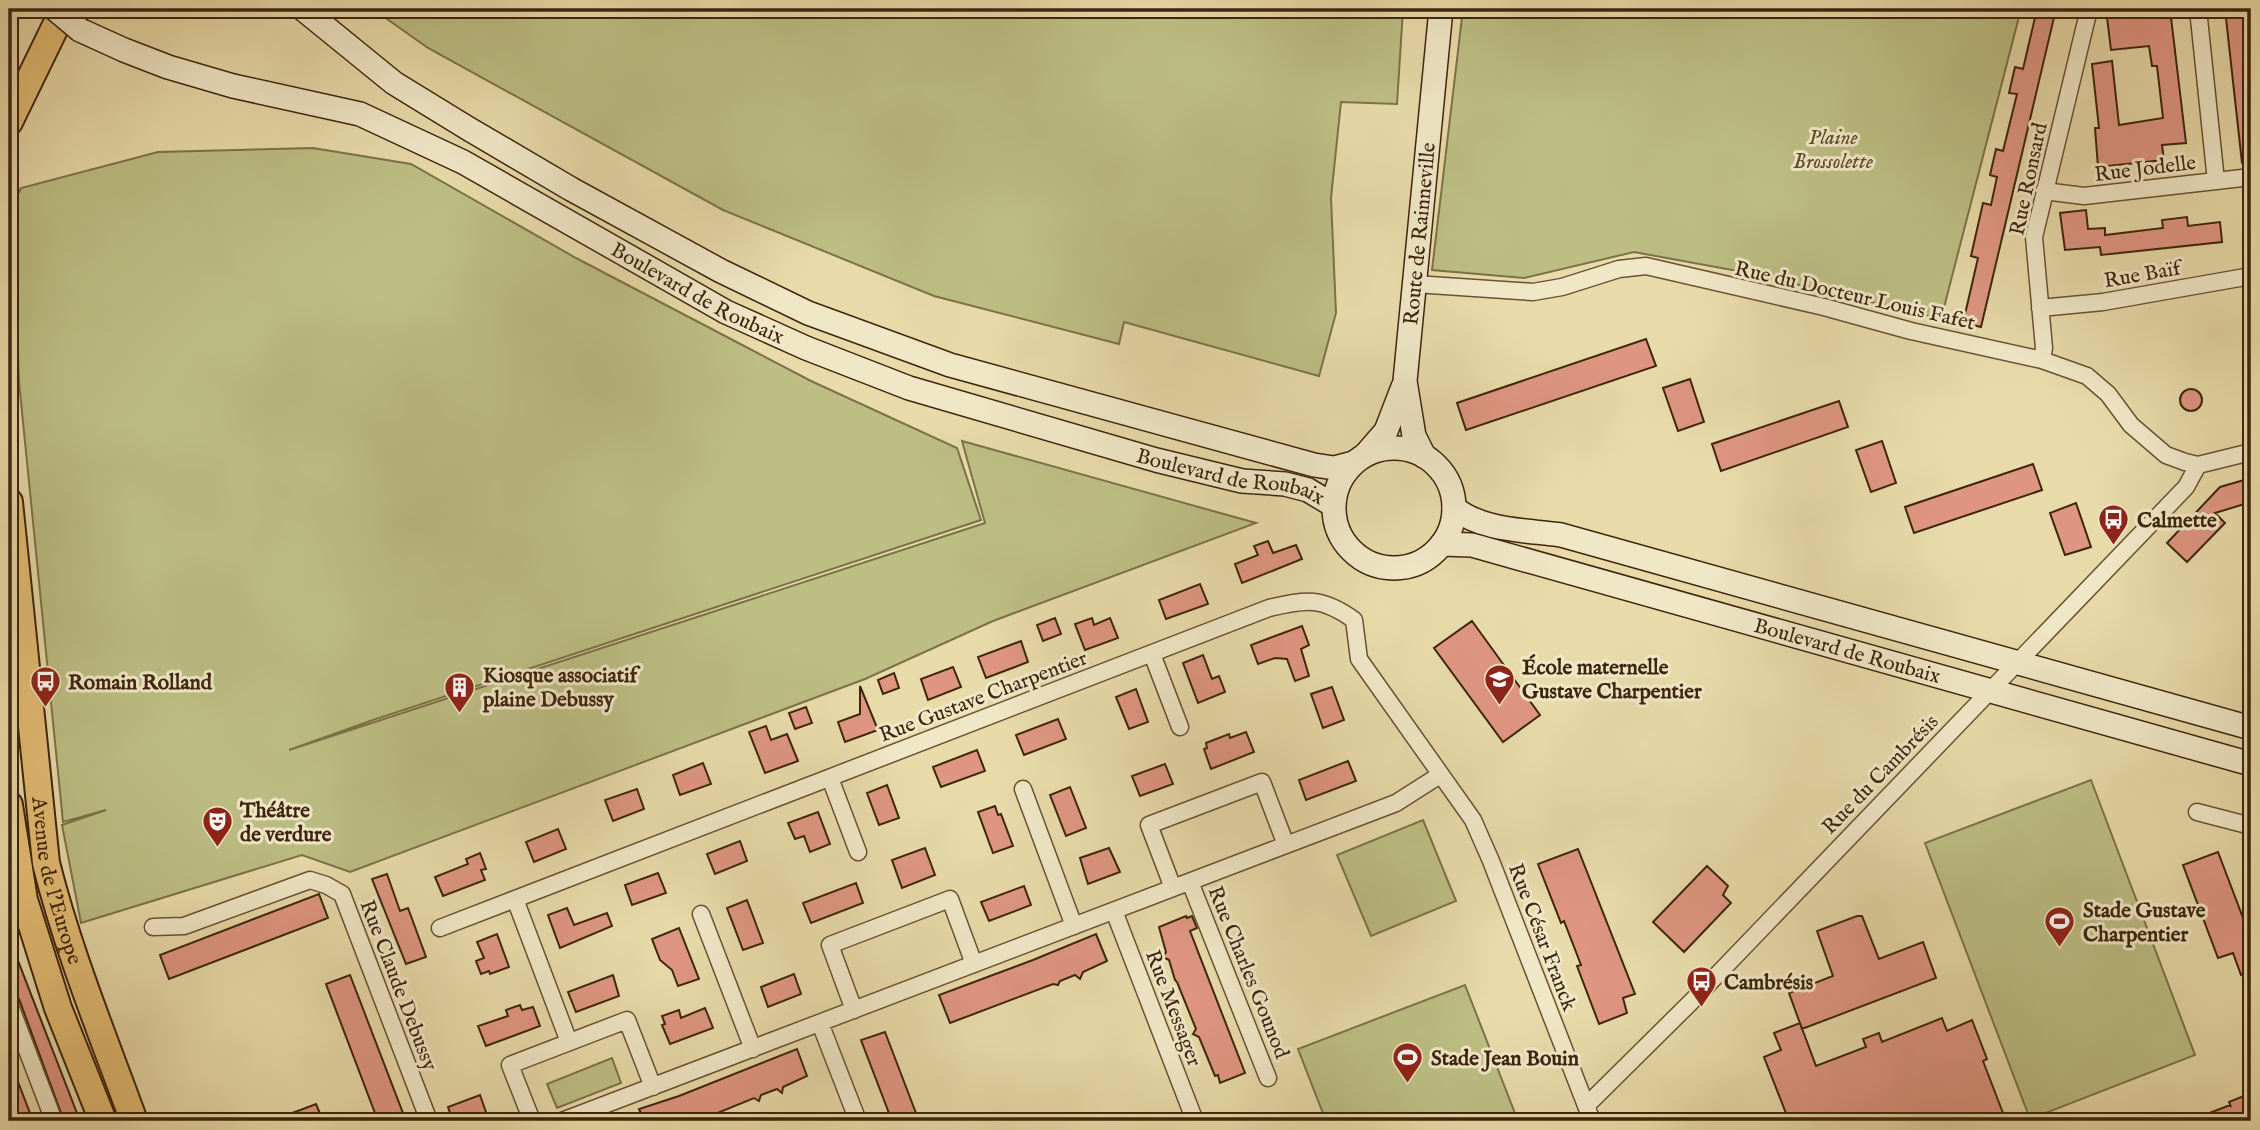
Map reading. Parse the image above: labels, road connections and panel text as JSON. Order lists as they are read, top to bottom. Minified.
{"streets":{"main road":["Route de Rainneville","Boulevard de Roubaix","Avenue de l'Europe"],"street":["Rue Jodelle","Rue Ronsard","Rue Baïf","Rue du Docteur Louis Fafet","Rue Gustave Charpentier","Rue du Cambrésis","Rue César Franck","Rue Charles Gounod","Rue Claude Debussy","Rue Messager"]},"crossings":[["Rue Jodelle","Rue Ronsard"],["Rue Ronsard","Rue Baïf"],["Rue Ronsard","Rue du Docteur Louis Fafet"],["Route de Rainneville","Boulevard de Roubaix"],["Route de Rainneville","Rue du Docteur Louis Fafet"],["Boulevard de Roubaix","Rue du Cambrésis"],["Rue du Docteur Louis Fafet","Rue du Cambrésis"],["Rue Gustave Charpentier","Rue César Franck"],["Rue du Cambrésis","Rue César Franck"]],"parks":["Plaine Brossolette"],"places":{"bus stop":["Calmette","Romain Rolland","Cambrésis"],"school or university":["École maternelle Gustave Charpentier"],"building":["Kiosque associatif plaine Debussy"],"theatre":["Théâtre de verdure"],"sports":["Stade Gustave Charpentier","Stade Jean Bouin"]}}
